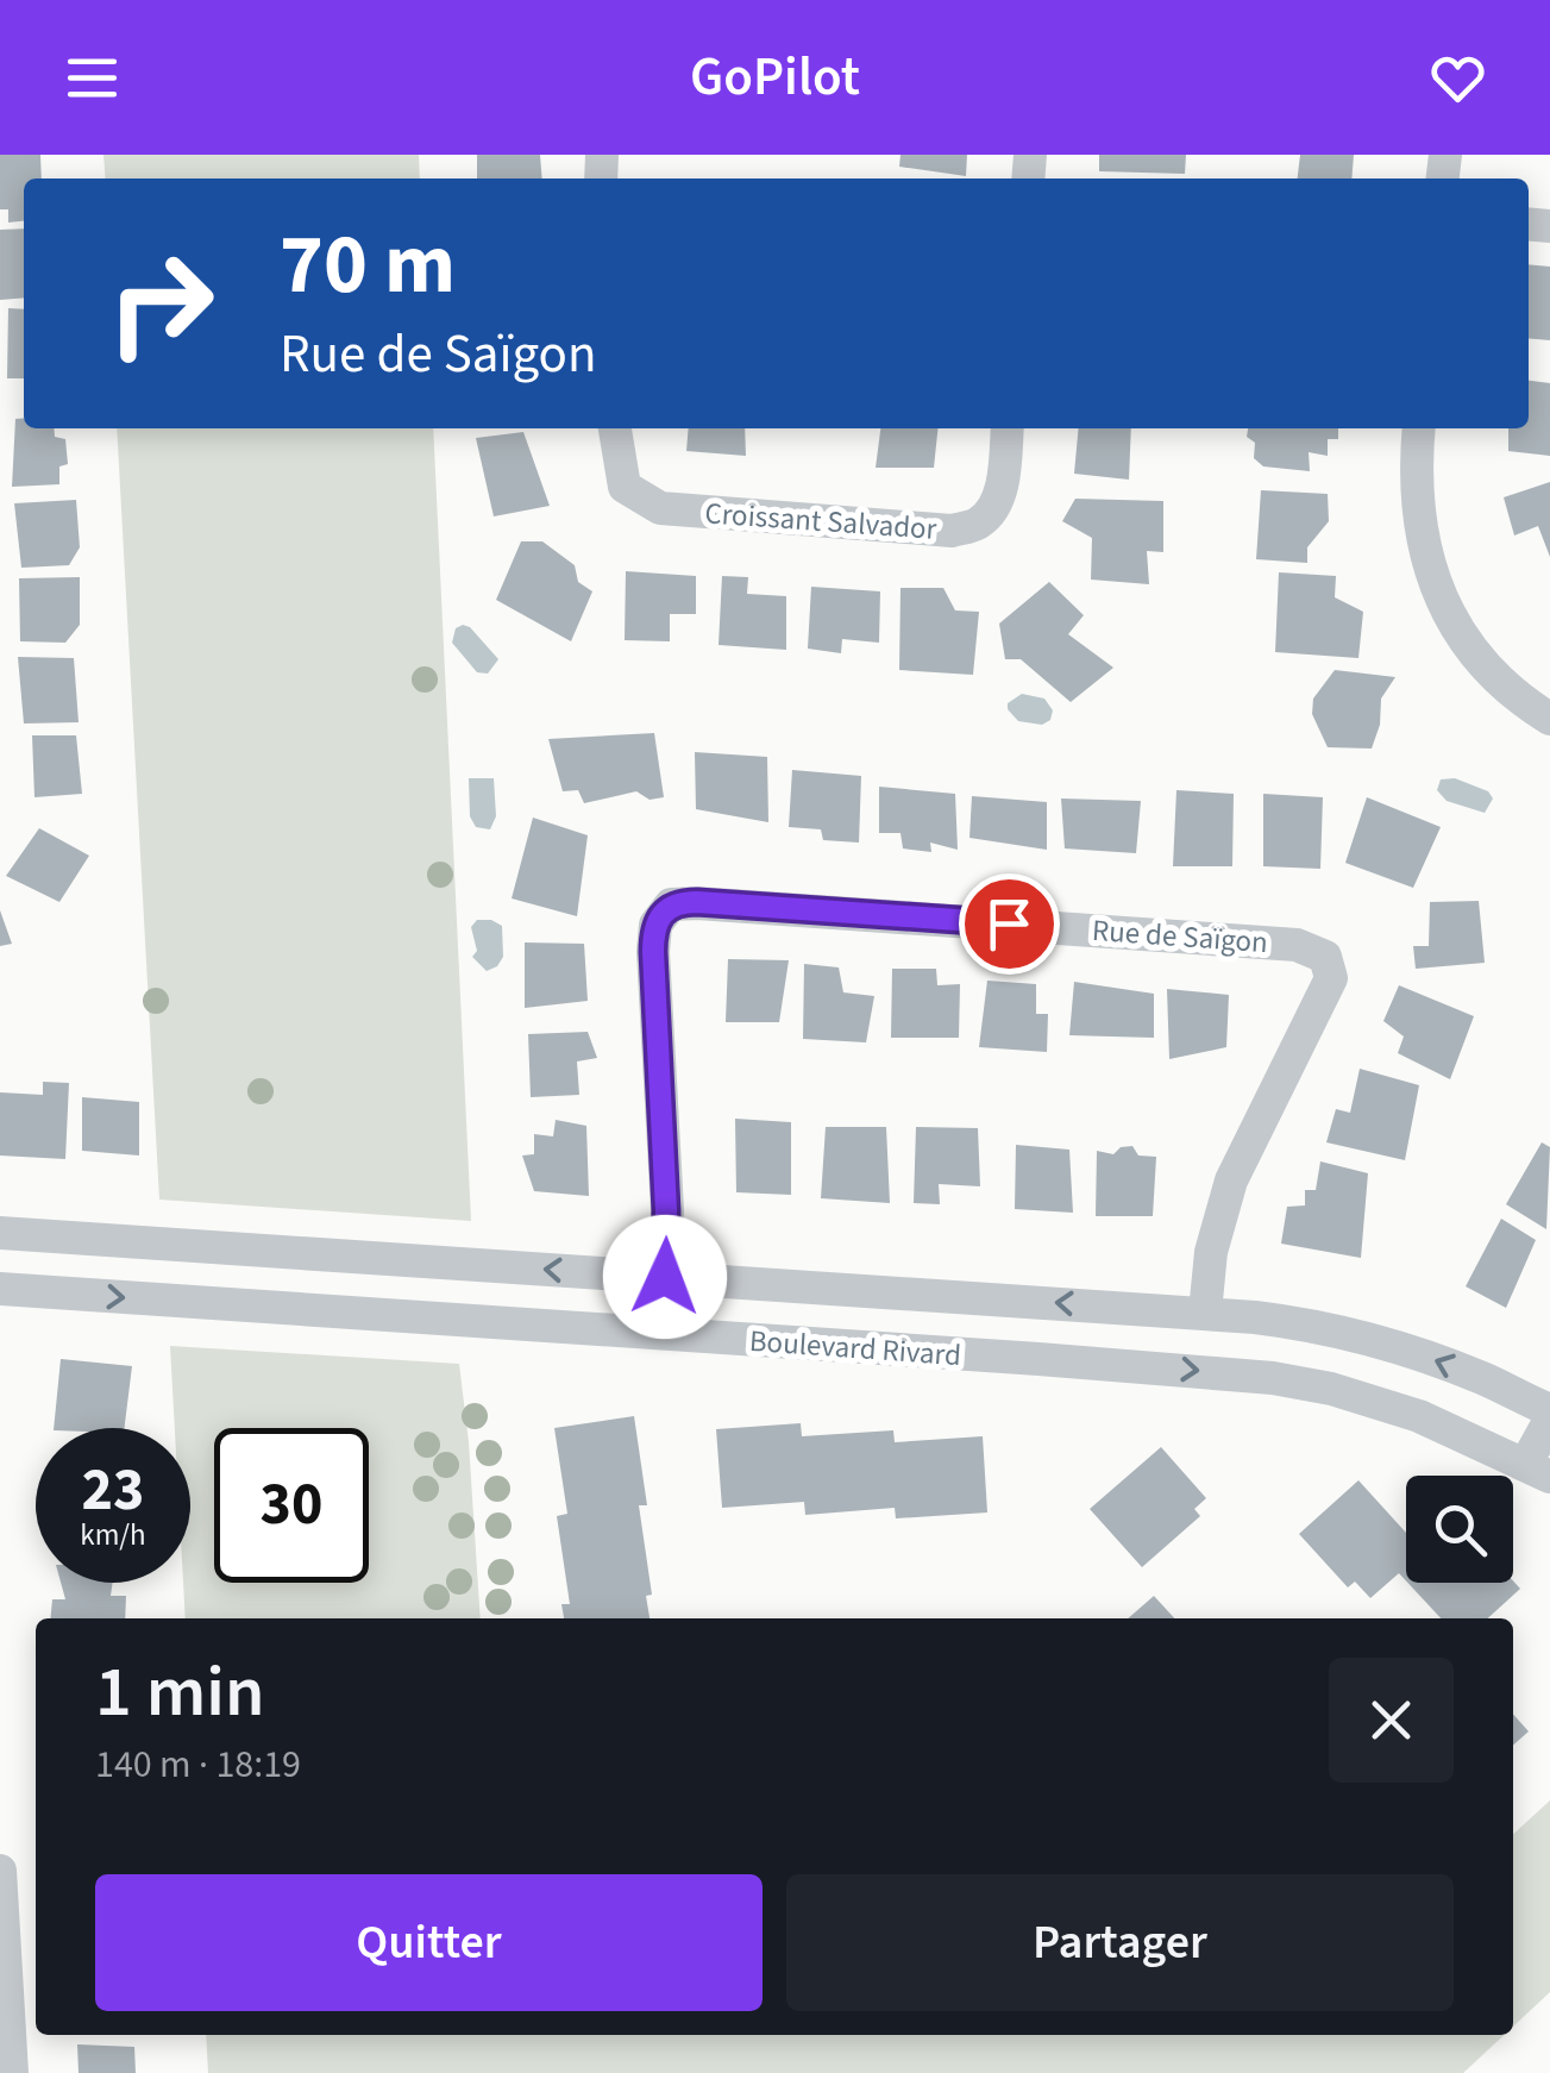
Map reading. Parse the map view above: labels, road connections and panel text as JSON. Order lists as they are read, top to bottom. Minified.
{"streets":{"street":["Croissant Salvador","Rue de Saïgon","Boulevard Rivard"]},"crossings":[["Rue de Saïgon","Boulevard Rivard"]],"page":{"header":"GoPilot","turn":["70 m","Rue de Saïgon"],"speed":"23 km/h","limit":"30","heading":["1 min","140 m · 18:19"],"buttons":["Quitter","Partager"]}}
